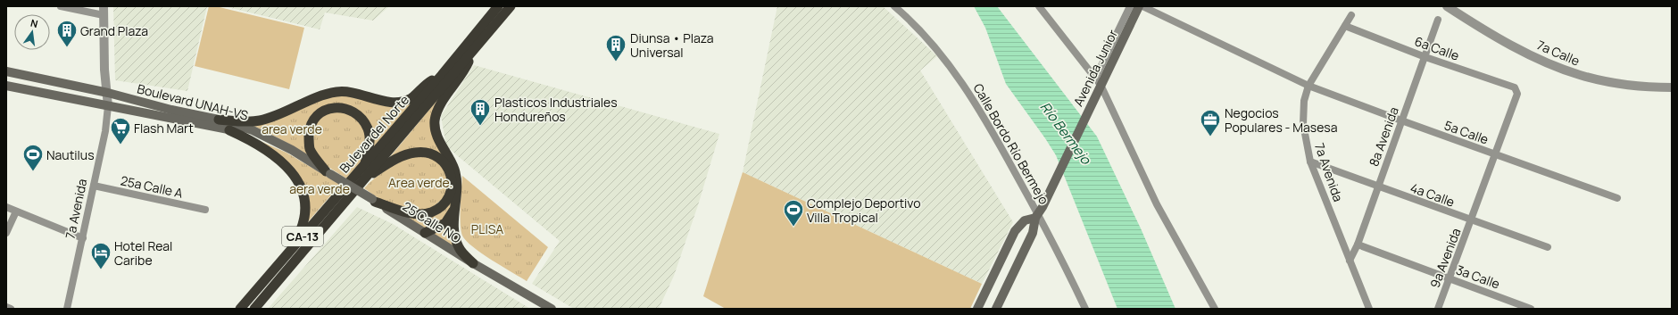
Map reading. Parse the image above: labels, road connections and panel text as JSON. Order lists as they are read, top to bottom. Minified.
{"streets":{"highway":["Bulevar del Norte","CA-13"],"main road":["Avenida Junior","Boulevard UNAH-VS","25 Calle NO"],"street":["6a Calle","7a Calle","5a Calle","8a Avenida","Calle Bordo Río Bermejo","7a Avenida","25a Calle A","4a Calle","9a Avenida","3a Calle"]},"crossings":[["6a Calle","8a Avenida"],["6a Calle","7a Avenida"],["6a Calle","9a Avenida"],["Avenida Junior","Calle Bordo Río Bermejo"],["Boulevard UNAH-VS","7a Avenida"],["Boulevard UNAH-VS","25 Calle NO"],["5a Calle","8a Avenida"],["5a Calle","7a Avenida"],["5a Calle","9a Avenida"],["8a Avenida","7a Avenida"],["8a Avenida","4a Calle"],["8a Avenida","3a Calle"],["7a Avenida","25a Calle A"],["7a Avenida","4a Calle"],["4a Calle","9a Avenida"],["9a Avenida","3a Calle"]],"water":["Río Bermejo"],"parks":["area verde","Area verde.","aera verde","PLISA"],"places":{"building":["Grand Plaza","Diunsa • Plaza Universal","Plasticos Industriales Hondureños"],"office":["Negocios Populares - Masesa"],"supermarket":["Flash Mart"],"sports":["Nautilus","Complejo Deportivo Villa Tropical"],"hotel":["Hotel Real Caribe"]},"north":"top"}
